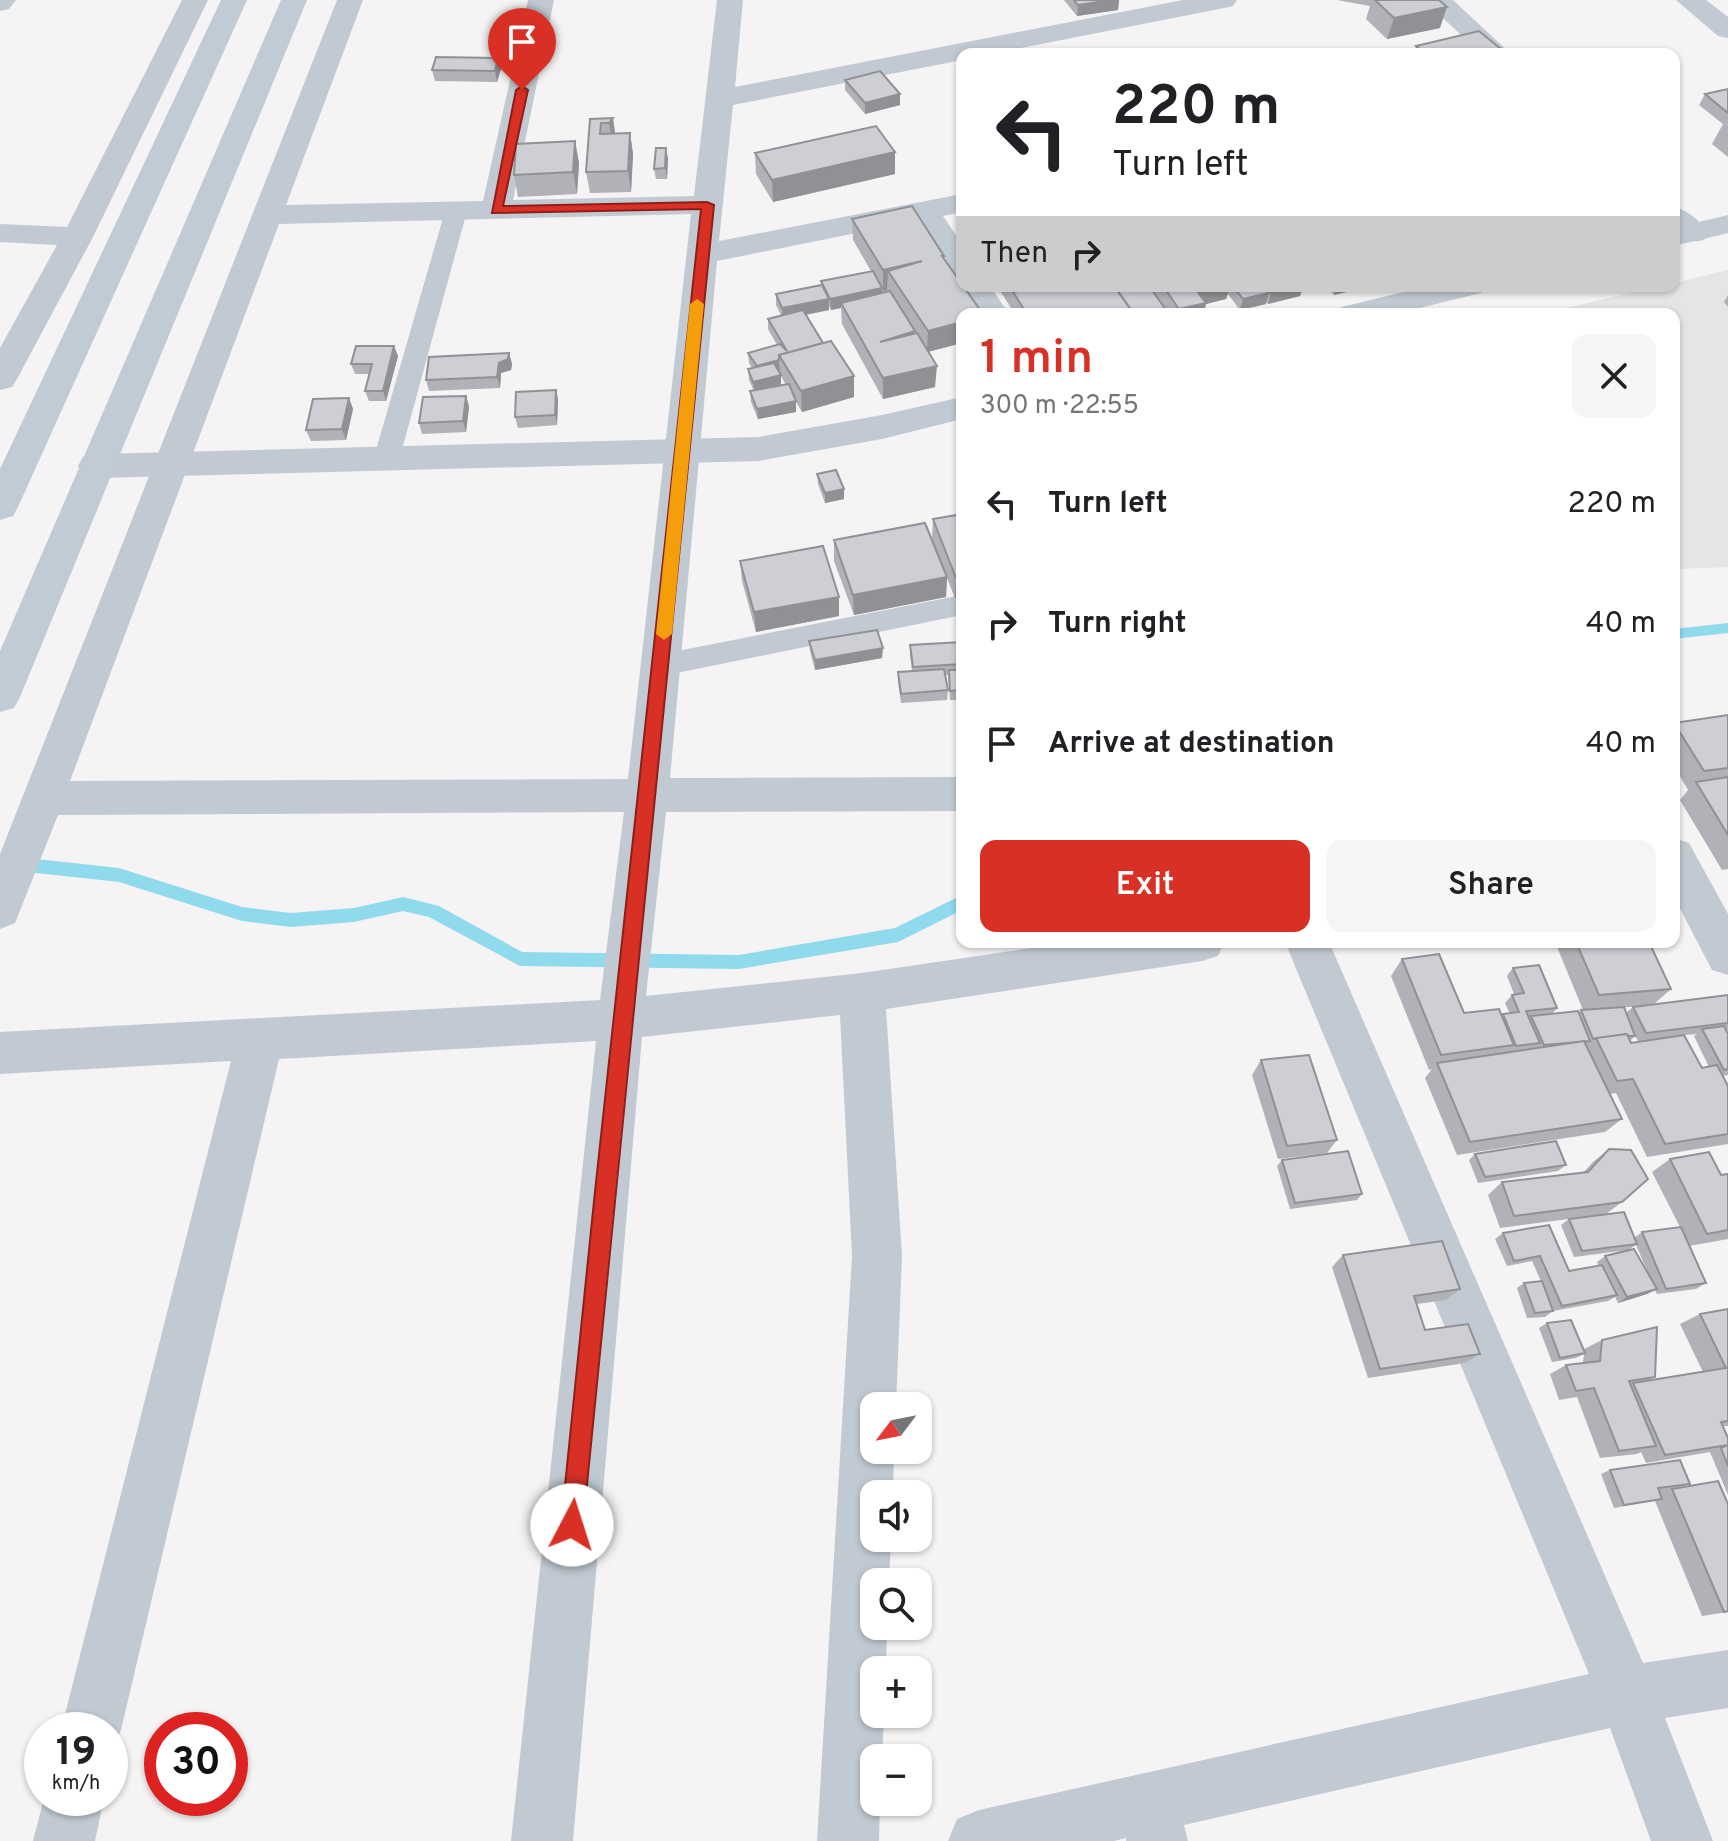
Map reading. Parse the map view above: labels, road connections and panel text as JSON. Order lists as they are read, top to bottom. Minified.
{"north":"bottom left","page":{"turn":["220 m","Turn left"],"then":"Then","heading":["1 min","300 m · 22:55"],"list":[{"name":"Turn left","value":"220 m"},{"name":"Turn right","value":"40 m"},{"name":"Arrive at destination","value":"40 m"}],"buttons":["Exit","Share"],"map_buttons":["+","−"],"speed":"19 km/h","limit":"30"}}
